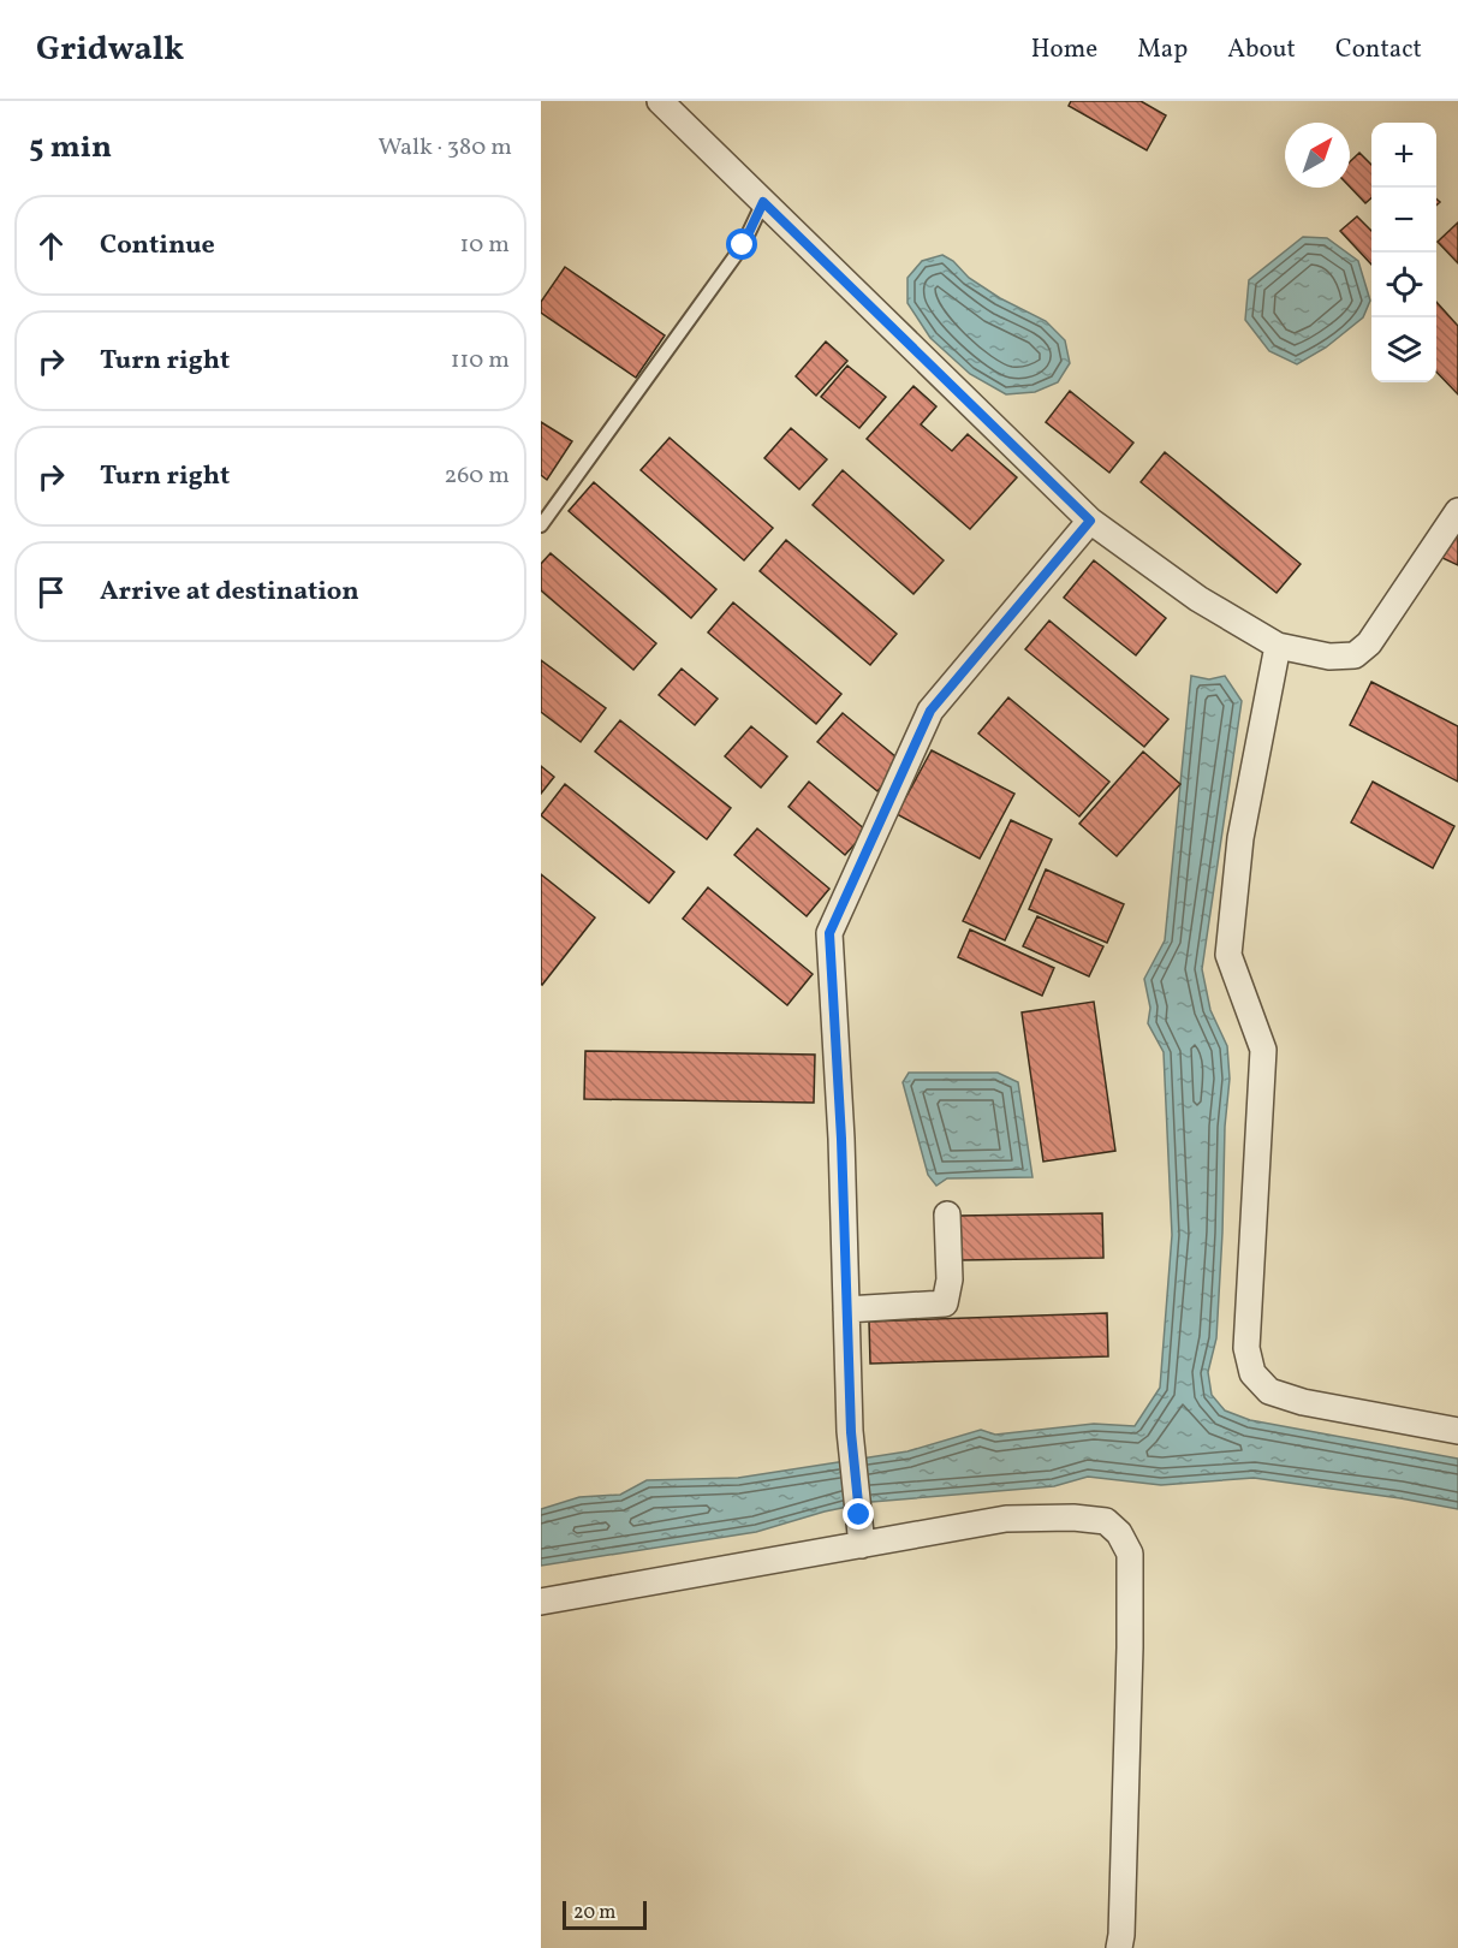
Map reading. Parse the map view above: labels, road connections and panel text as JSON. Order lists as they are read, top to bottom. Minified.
{"scale_bar":"20 m","north":"top right","page":{"header":"Gridwalk","nav":["Home","Map","About","Contact"],"heading":["5 min","Walk · 380 m"],"map_buttons":["+","−"],"list":[["Continue","10 m"],["Turn right","110 m"],["Turn right","260 m"],"Arrive at destination"],"scale":"20 m"}}
